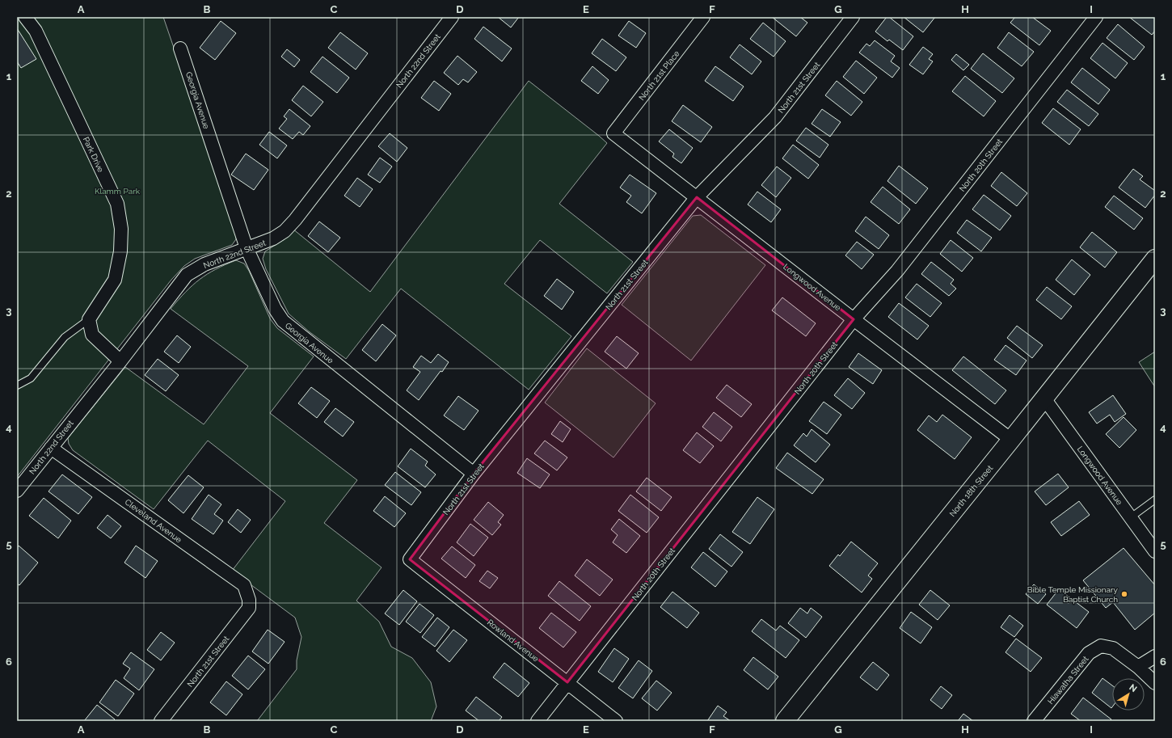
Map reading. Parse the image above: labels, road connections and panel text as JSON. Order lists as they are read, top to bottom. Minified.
{"streets":{"main road":["North 18th Street"],"street":["North 22nd Street","North 21st Place","North 21st Street","Georgia Avenue","Park Drive","North 20th Street","Longwood Avenue","Cleveland Avenue","Rowland Avenue","Hiawatha Street"]},"crossings":[["North 22nd Street","Georgia Avenue"],["North 22nd Street","Cleveland Avenue"],["North 21st Place","Longwood Avenue"],["North 21st Street","Georgia Avenue"],["North 21st Street","Longwood Avenue"],["North 21st Street","Cleveland Avenue"],["North 21st Street","Rowland Avenue"],["North 20th Street","Longwood Avenue"],["North 20th Street","Rowland Avenue"],["Longwood Avenue","North 18th Street"]],"parks":["Klamm Park"],"places":["Bible Temple Missionary Baptist Church"],"north":"top right","grid":{"columns":["A","B","C","D","E","F","G","H","I"],"rows":["1","2","3","4","5","6"]}}
